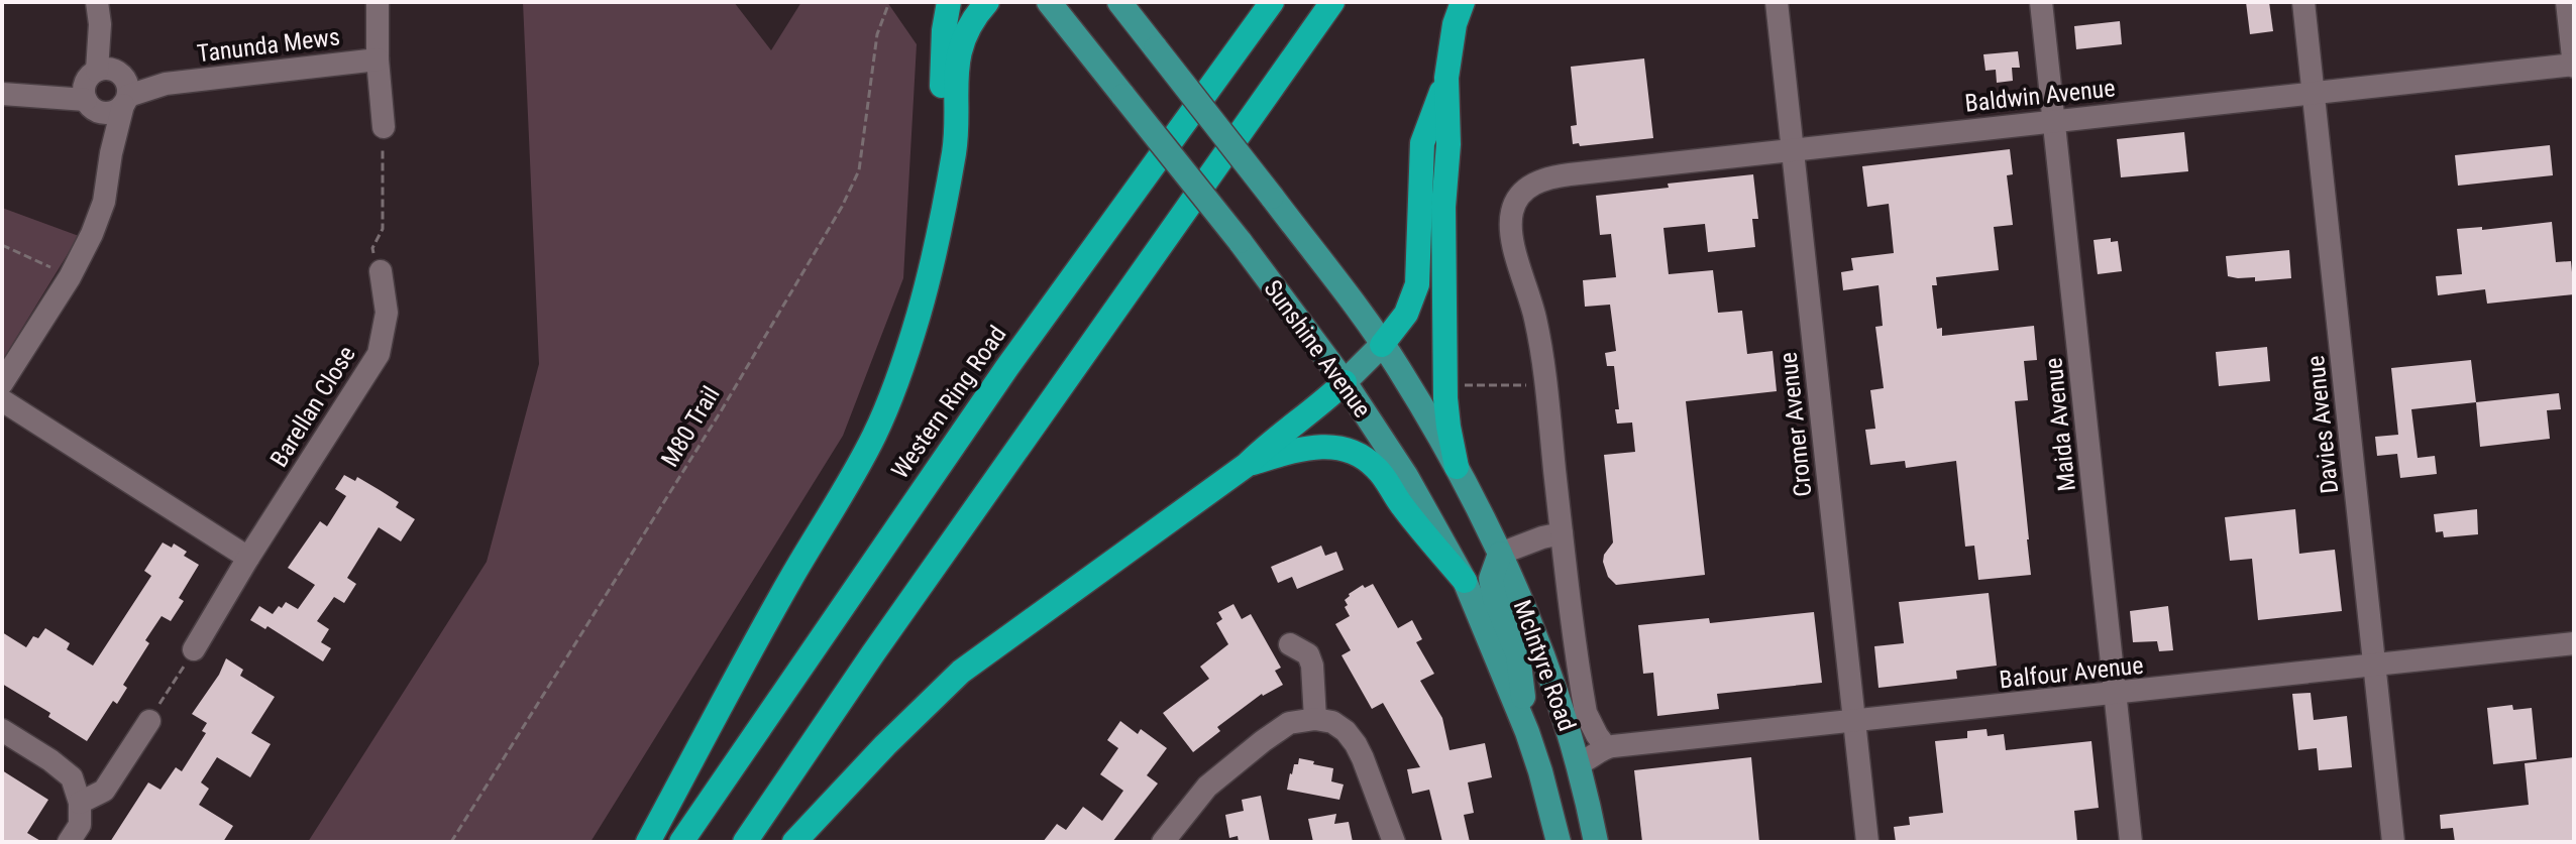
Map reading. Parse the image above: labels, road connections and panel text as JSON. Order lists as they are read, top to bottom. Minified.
{"streets":{"highway":["Western Ring Road"],"main road":["Sunshine Avenue","McIntyre Road"],"street":["Tanunda Mews","Baldwin Avenue","Barellan Close","Cromer Avenue","Maida Avenue","Davies Avenue","Balfour Avenue"],"path":["M80 Trail"]},"crossings":[["Baldwin Avenue","Cromer Avenue"],["Baldwin Avenue","Maida Avenue"],["Baldwin Avenue","Davies Avenue"],["Baldwin Avenue","McIntyre Road"],["Sunshine Avenue","McIntyre Road"],["Cromer Avenue","Balfour Avenue"],["Maida Avenue","Balfour Avenue"],["Davies Avenue","Balfour Avenue"],["McIntyre Road","Balfour Avenue"]]}
